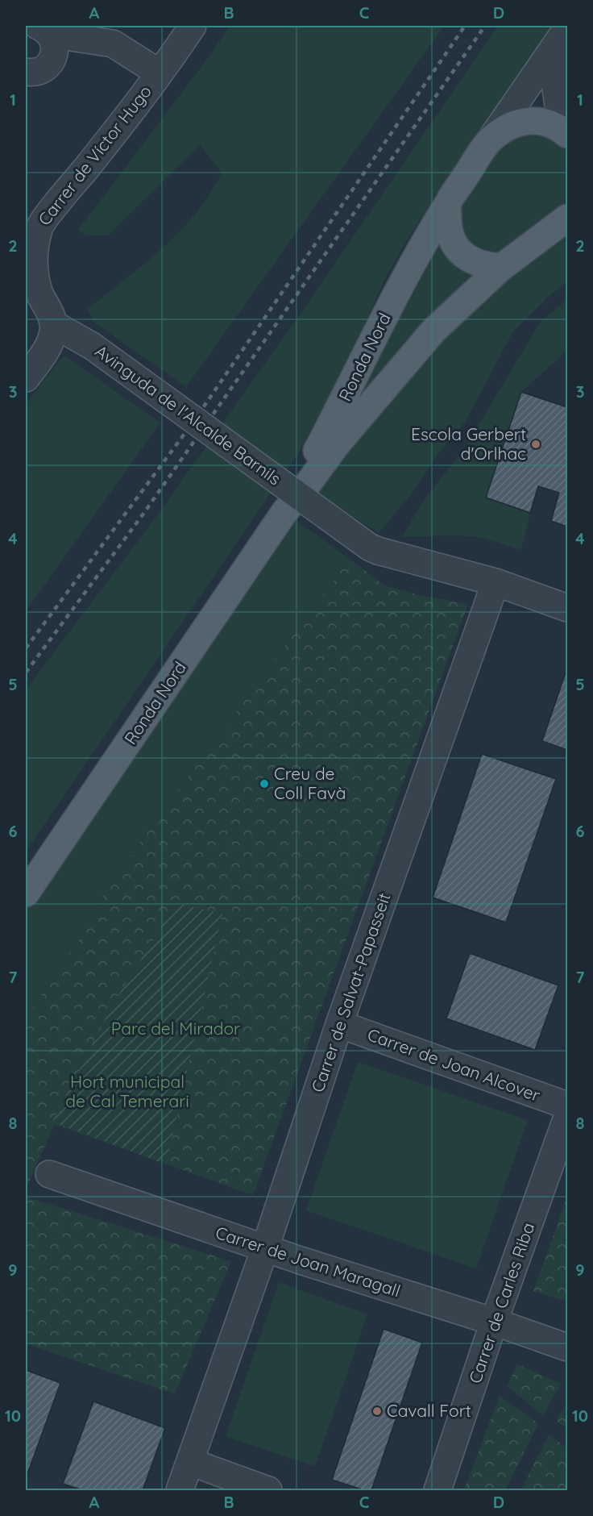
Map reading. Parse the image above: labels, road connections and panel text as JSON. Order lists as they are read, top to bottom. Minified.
{"streets":{"main road":["Ronda Nord"],"street":["Carrer de Víctor Hugo","Avinguda de l'Alcalde Barnils","Carrer de Salvat-Papasseit","Carrer de Joan Alcover","Carrer de Joan Maragall","Carrer de Carles Riba"]},"crossings":[["Carrer de Víctor Hugo","Avinguda de l'Alcalde Barnils"],["Avinguda de l'Alcalde Barnils","Carrer de Salvat-Papasseit"],["Carrer de Salvat-Papasseit","Carrer de Joan Alcover"],["Carrer de Salvat-Papasseit","Carrer de Joan Maragall"],["Carrer de Joan Maragall","Carrer de Carles Riba"]],"parks":["Parc del Mirador","Hort municipal de Cal Temerari"],"places":["Escola Gerbert d'Orlhac","Creu de Coll Favà","Cavall Fort"],"grid":{"columns":["A","B","C","D"],"rows":["1","2","3","4","5","6","7","8","9","10"]}}
